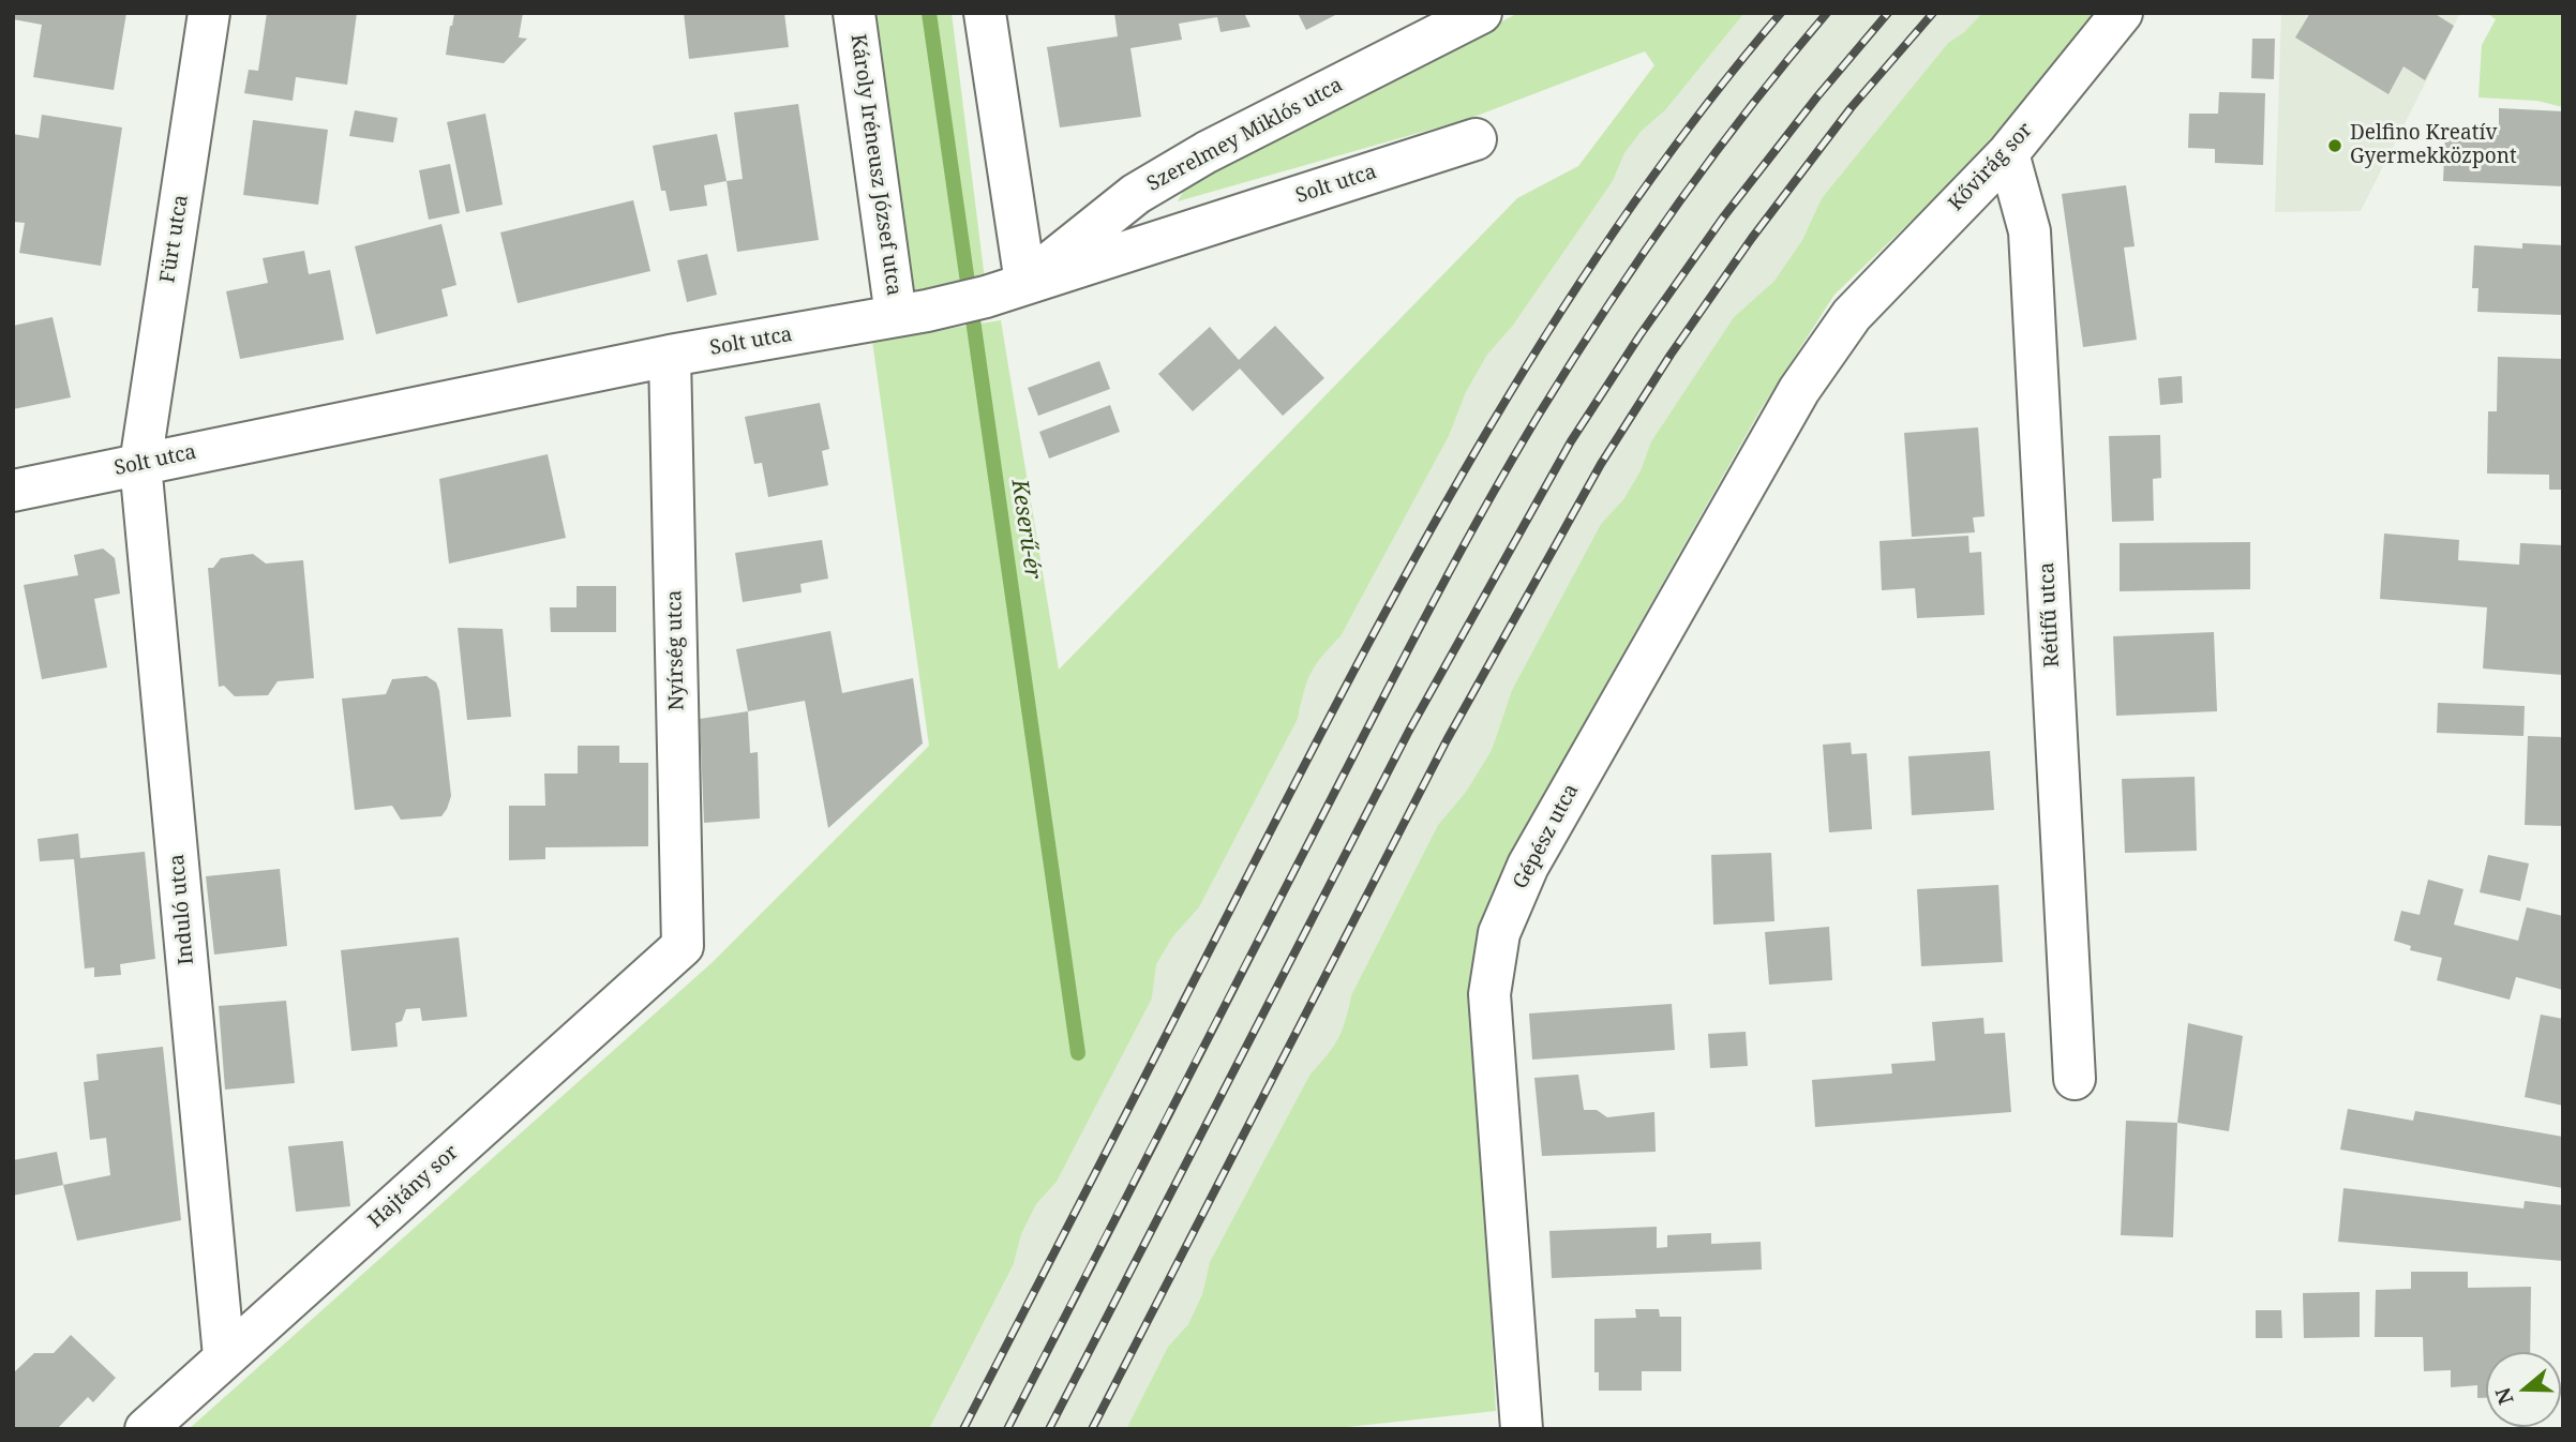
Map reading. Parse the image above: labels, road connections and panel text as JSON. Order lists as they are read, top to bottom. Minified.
{"streets":{"street":["Szerelmey Miklós utca","Károly Iréneusz József utca","Kővirág sor","Solt utca","Fürt utca","Rétifű utca","Nyírség utca","Gépész utca","Induló utca","Hajtány sor"]},"crossings":[["Szerelmey Miklós utca","Solt utca"],["Károly Iréneusz József utca","Solt utca"],["Kővirág sor","Rétifű utca"],["Kővirág sor","Gépész utca"],["Solt utca","Fürt utca"],["Solt utca","Nyírség utca"],["Solt utca","Induló utca"],["Fürt utca","Induló utca"],["Nyírség utca","Hajtány sor"],["Induló utca","Hajtány sor"]],"water":["Keserű-ér"],"places":["Delfino Kreatív Gyermekközpont"],"north":"left"}
